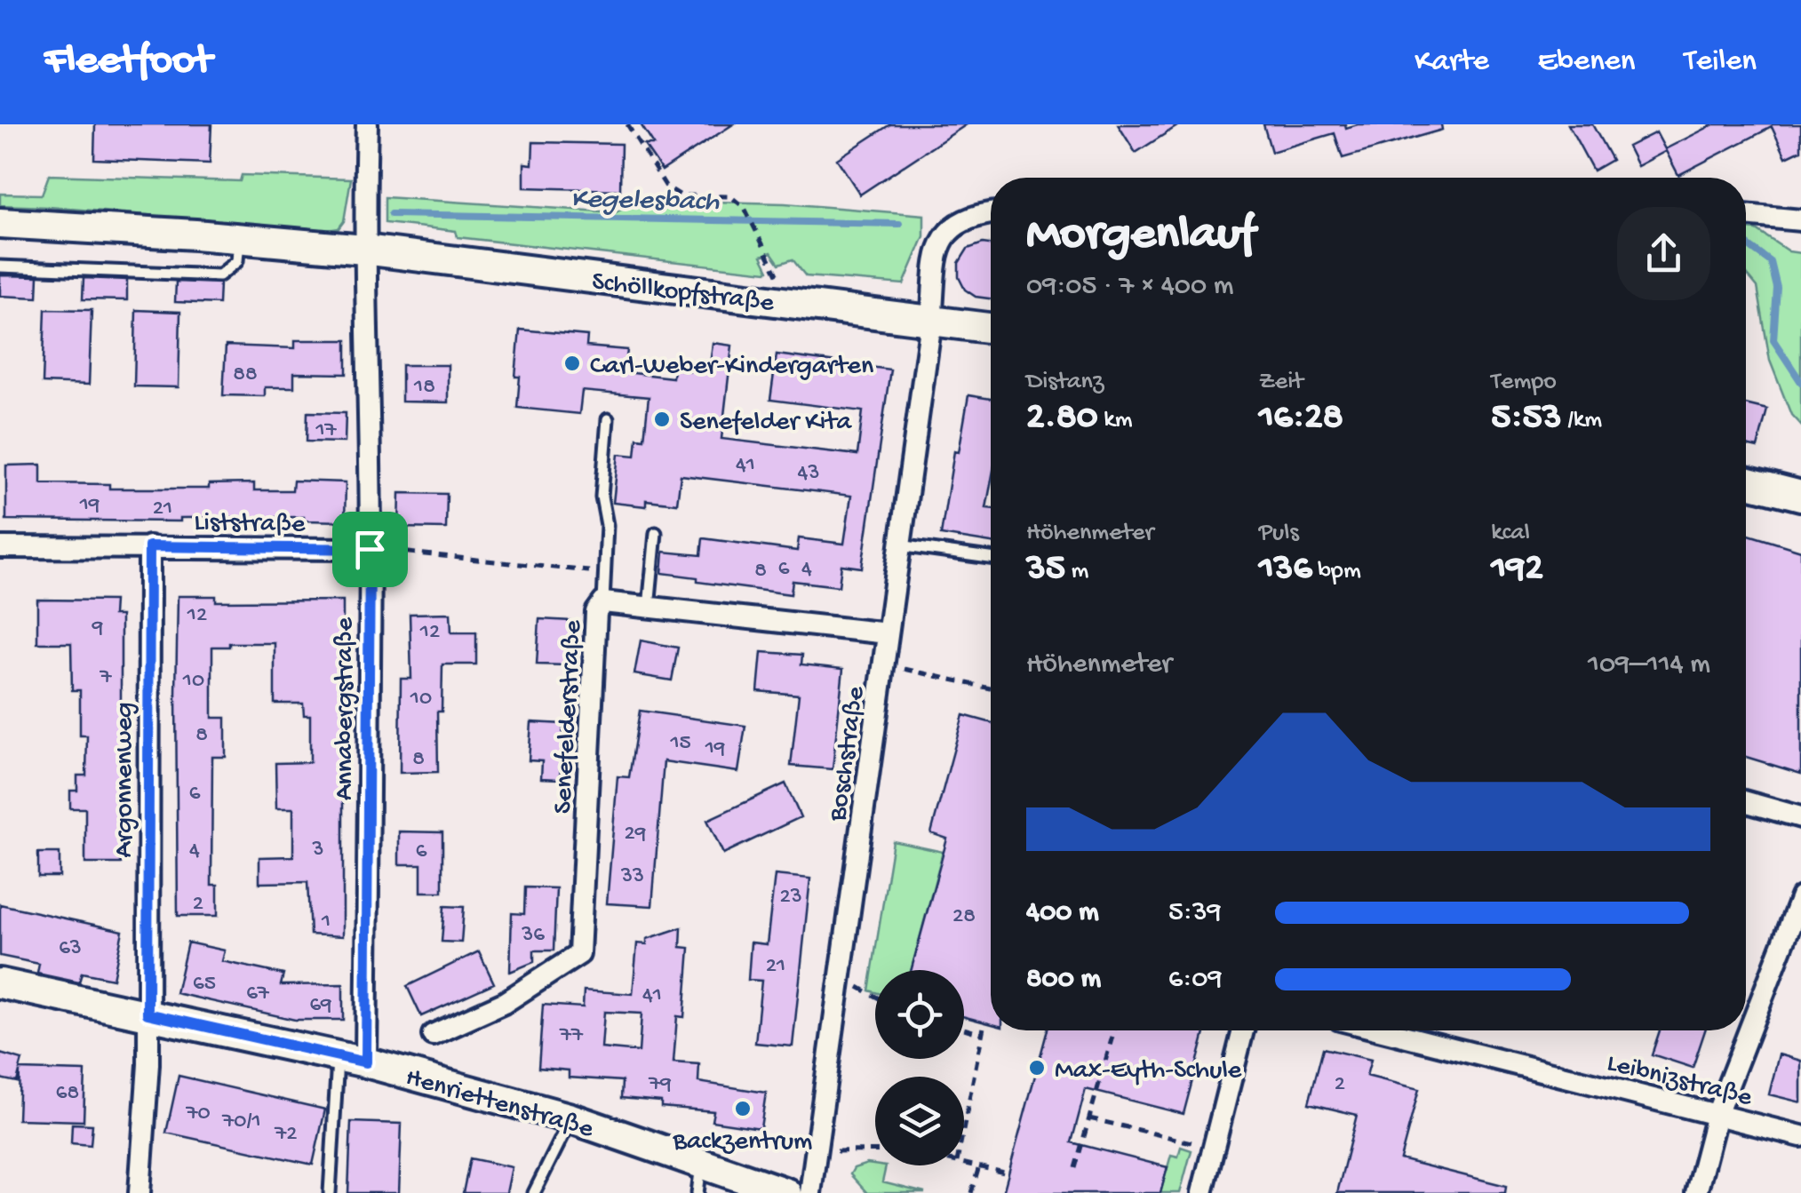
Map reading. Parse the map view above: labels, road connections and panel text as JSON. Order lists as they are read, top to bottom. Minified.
{"streets":{"main road":["Schöllkopfstraße","Henriettenstraße"],"street":["Liststraße","Annabergstraße","Senefelderstraße","Boschstraße","Argonnenweg","Leibnizstraße"]},"crossings":[["Schöllkopfstraße","Annabergstraße"],["Schöllkopfstraße","Boschstraße"],["Liststraße","Annabergstraße"],["Liststraße","Argonnenweg"],["Annabergstraße","Henriettenstraße"],["Senefelderstraße","Boschstraße"],["Argonnenweg","Henriettenstraße"]],"water":["Kegelesbach"],"places":["Carl-Weber-Kindergarten","Senefelder Kita","Max-Eyth-Schule","Backzentrum"],"house_numbers":["88","18","17","41","43","19","21","6","4","8","12","9","12","7","10","10","8","15","19","8","6","29","3","4","6","33","23","2","28","1","36","63","21","65","67","41","69","77","79","2","68","70","70/1","72"],"page":{"header":"Fleetfoot","nav":["Karte","Ebenen","Teilen"],"heading":["Morgenlauf","09:05 · 7 × 400 m"],"stats":[["Distanz","2.80 km"],["Zeit","16:28"],["Tempo","5:53 /km"],["Höhenmeter","35 m"],["Puls","136 bpm"],["kcal","192"]],"chart":["Höhenmeter","109–114 m"],"list":[{"name":"400 m","note":"5:39"},{"name":"800 m","note":"6:09"}]}}
